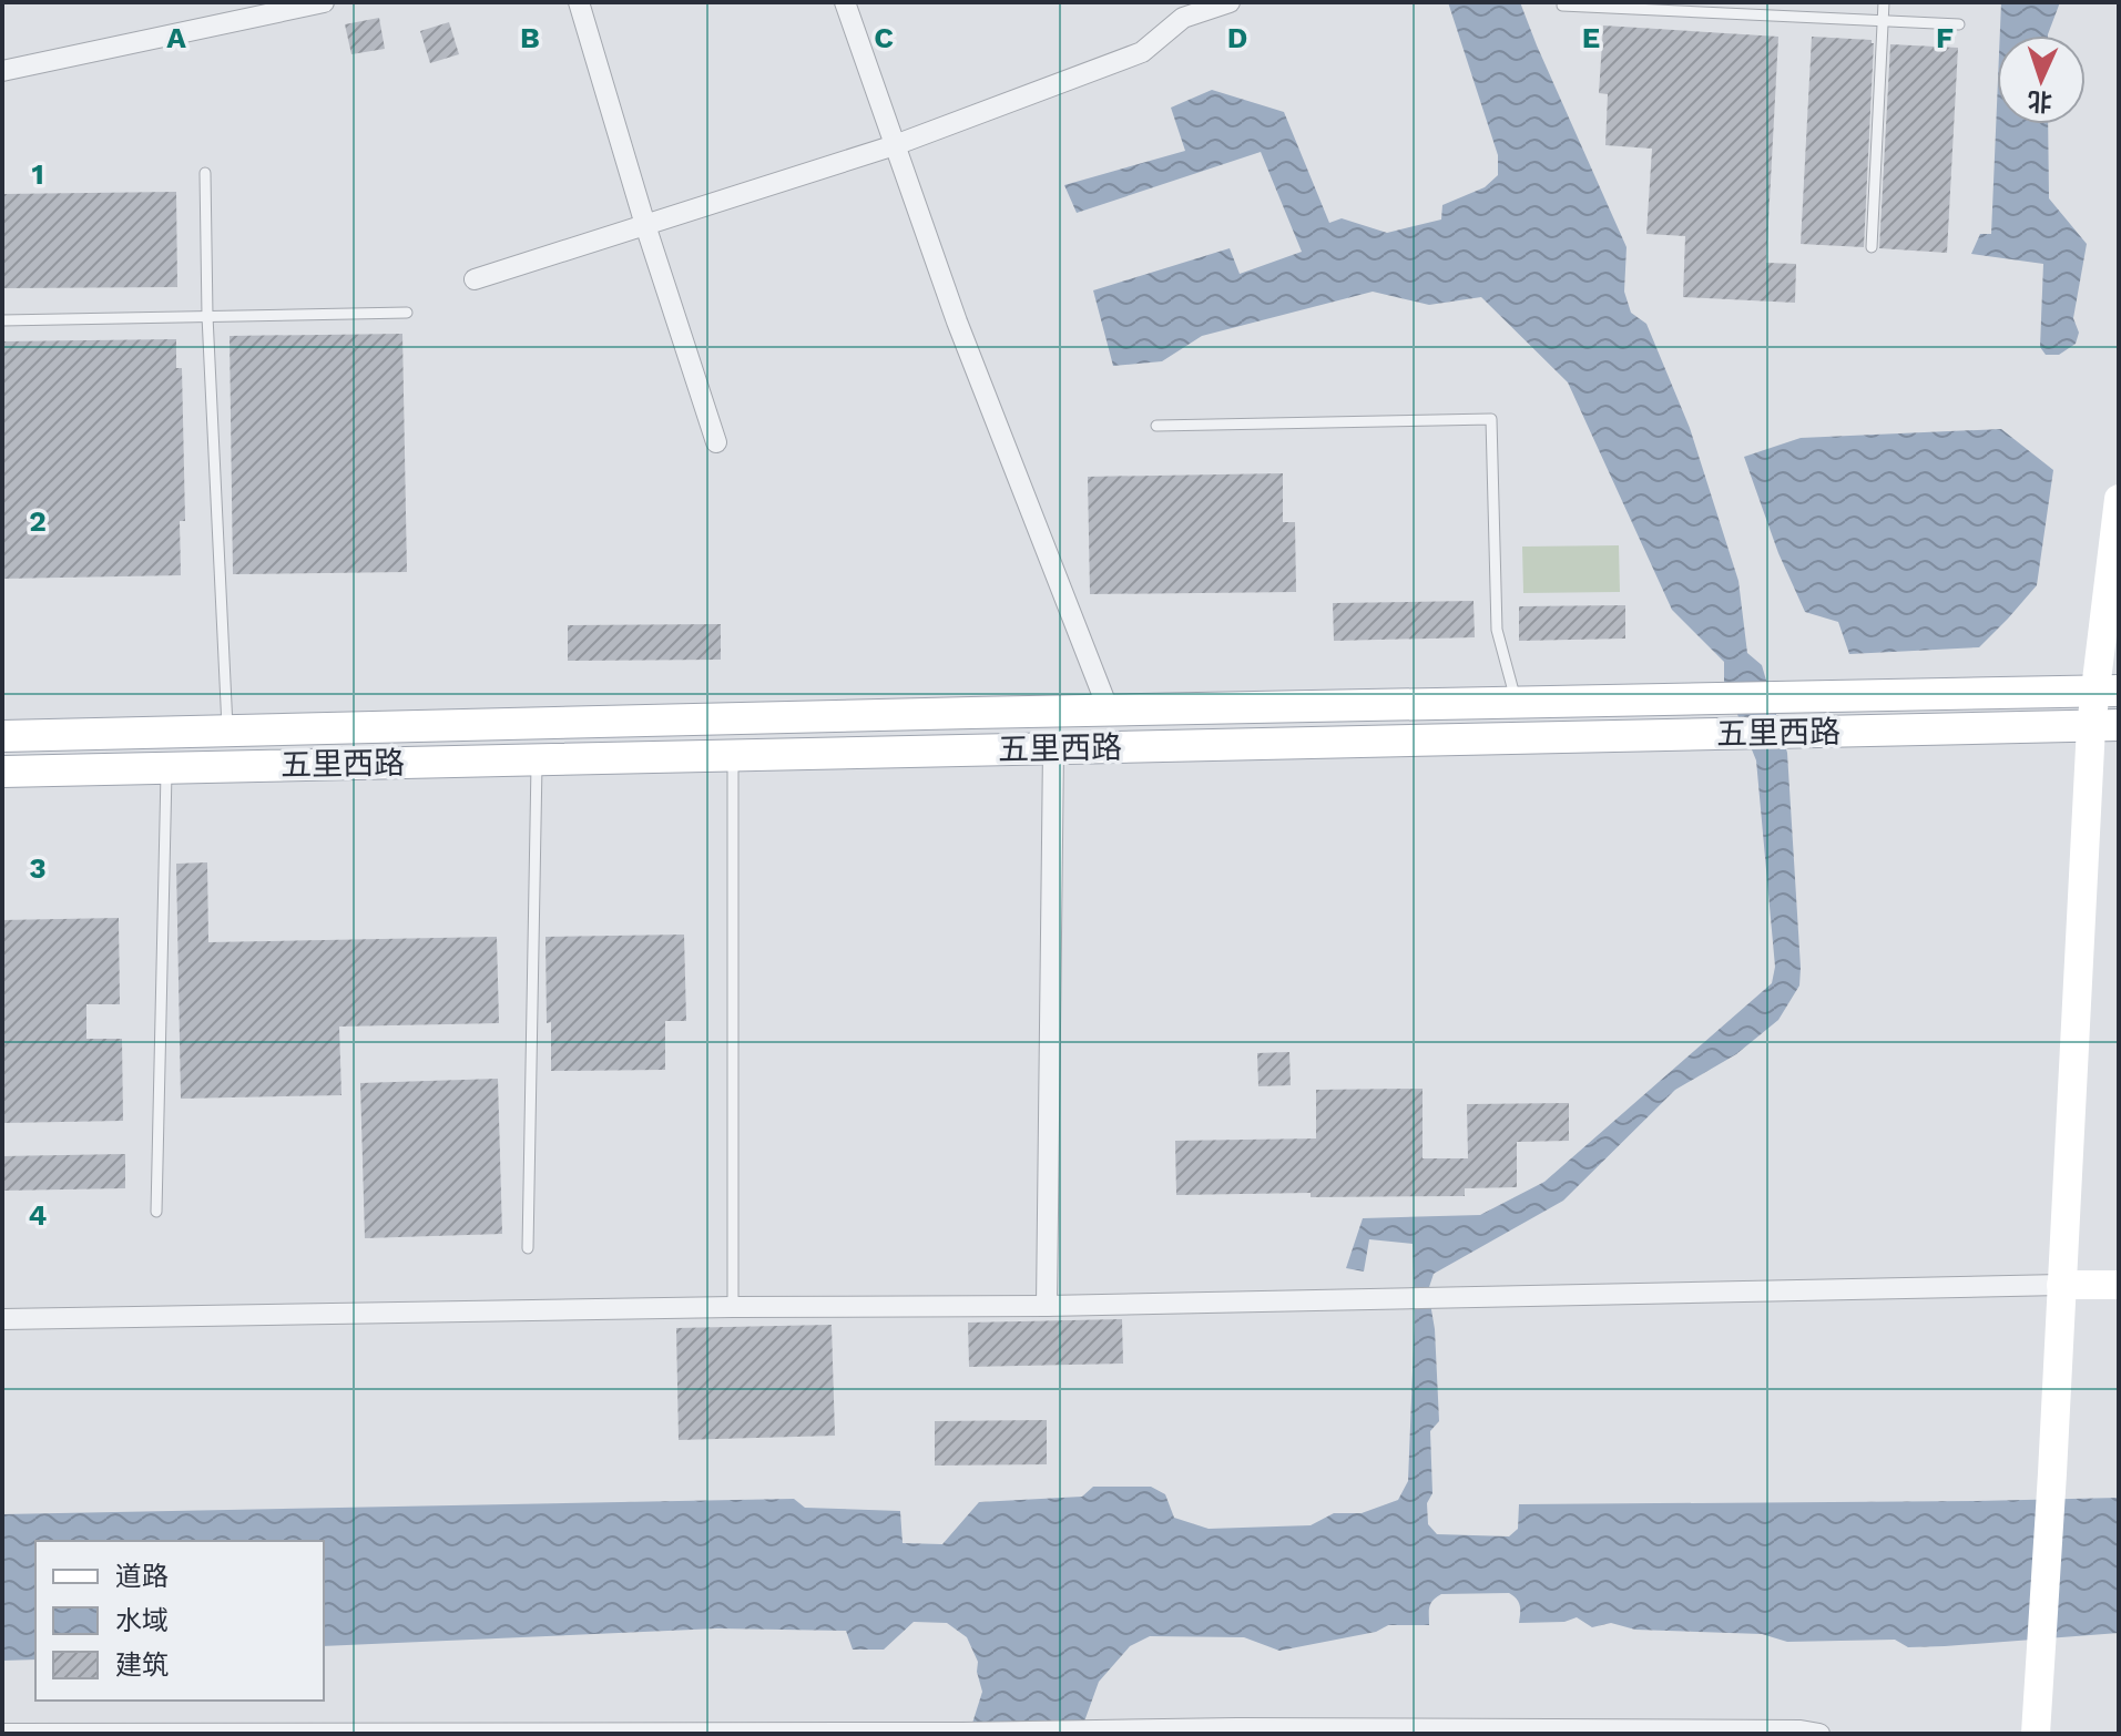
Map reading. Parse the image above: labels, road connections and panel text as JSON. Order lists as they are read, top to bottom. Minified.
{"streets":{"main road":["五里西路"]},"legend":["道路","水域","建筑"],"north":"bottom","grid":{"columns":["A","B","C","D","E","F"],"rows":["1","2","3","4"]}}
